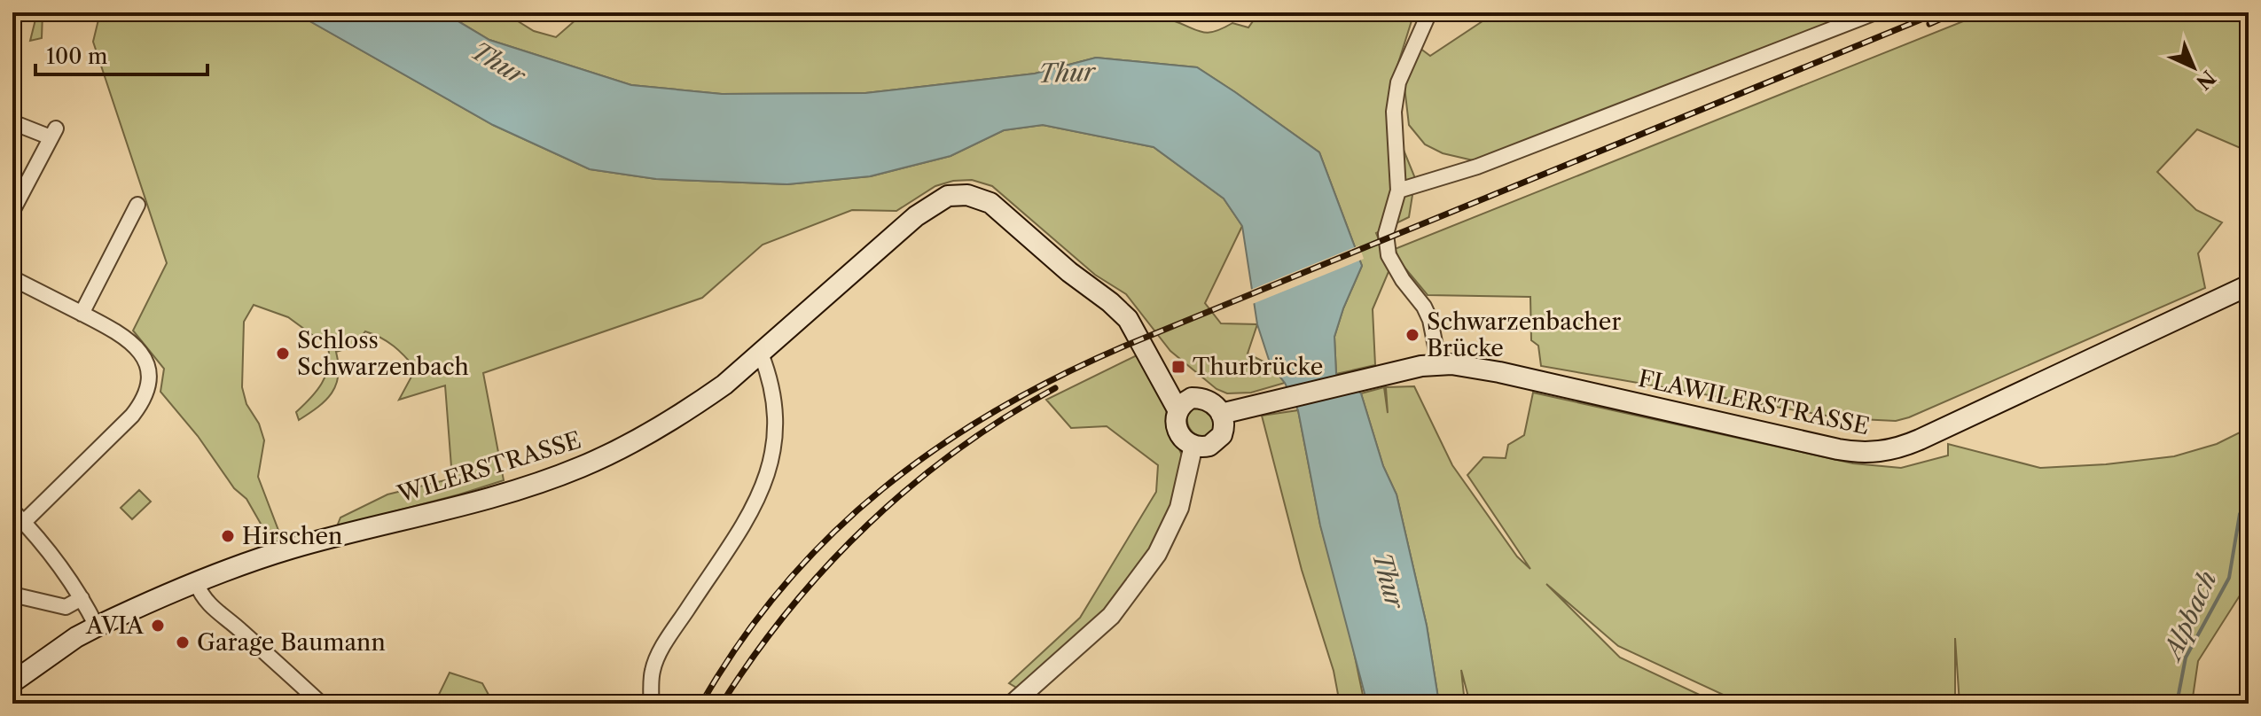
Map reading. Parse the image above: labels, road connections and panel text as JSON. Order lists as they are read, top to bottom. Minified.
{"streets":{"main road":["FLAWILERSTRASSE","WILERSTRASSE"]},"crossings":[["FLAWILERSTRASSE","WILERSTRASSE"]],"water":["Thur","Alpbach"],"places":{"other":["Schwarzenbacher Brücke","Schloss Schwarzenbach","Hirschen","AVIA","Garage Baumann"],"transit":["Thurbrücke"]},"scale_bar":"100 m","north":"bottom right"}
